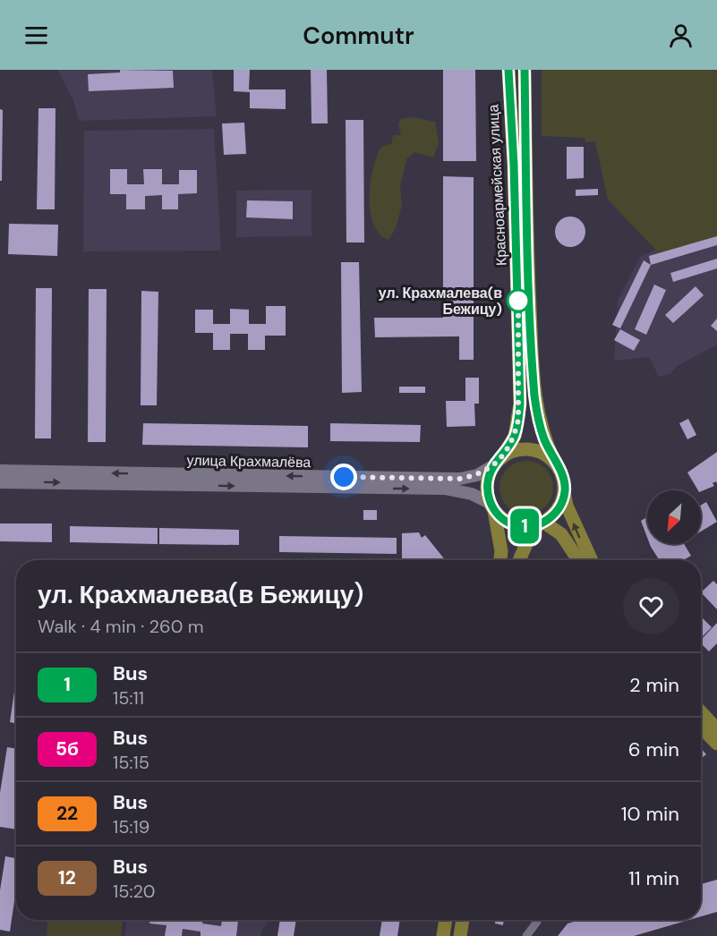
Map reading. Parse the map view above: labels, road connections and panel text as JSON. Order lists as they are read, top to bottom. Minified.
{"streets":{"main road":["Красноармейская улица","улица Крахмалёва"]},"crossings":[["Красноармейская улица","улица Крахмалёва"]],"places":["ул. Крахмалева(в Бежицу)"],"lines":["bus line 1"],"north":"bottom left","page":{"header":"Commutr","on_map":"1","heading":["ул. Крахмалева(в Бежицу)","Walk · 4 min · 260 m"],"list":[{"mark":"1","name":"Bus","note":"15:11","value":"2 min"},{"mark":"5б","name":"Bus","note":"15:15","value":"6 min"},{"mark":"22","name":"Bus","note":"15:19","value":"10 min"},{"mark":"12","name":"Bus","note":"15:20","value":"11 min"}]}}
